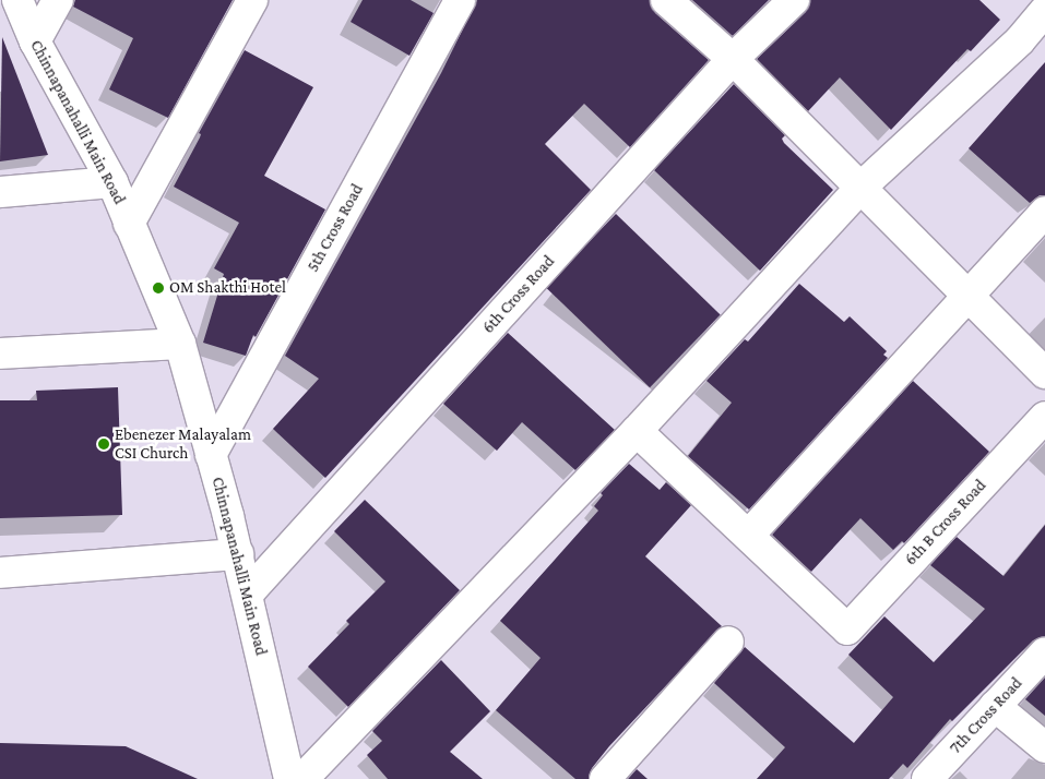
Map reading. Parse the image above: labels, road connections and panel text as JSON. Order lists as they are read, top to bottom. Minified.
{"streets":{"street":["Chinnapanahalli Main Road","5th Cross Road","6th Cross Road","6th B Cross Road","7th Cross Road"]},"crossings":[["Chinnapanahalli Main Road","5th Cross Road"],["Chinnapanahalli Main Road","6th Cross Road"]],"places":["OM Shakthi Hotel","Ebenezer Malayalam CSI Church"]}
